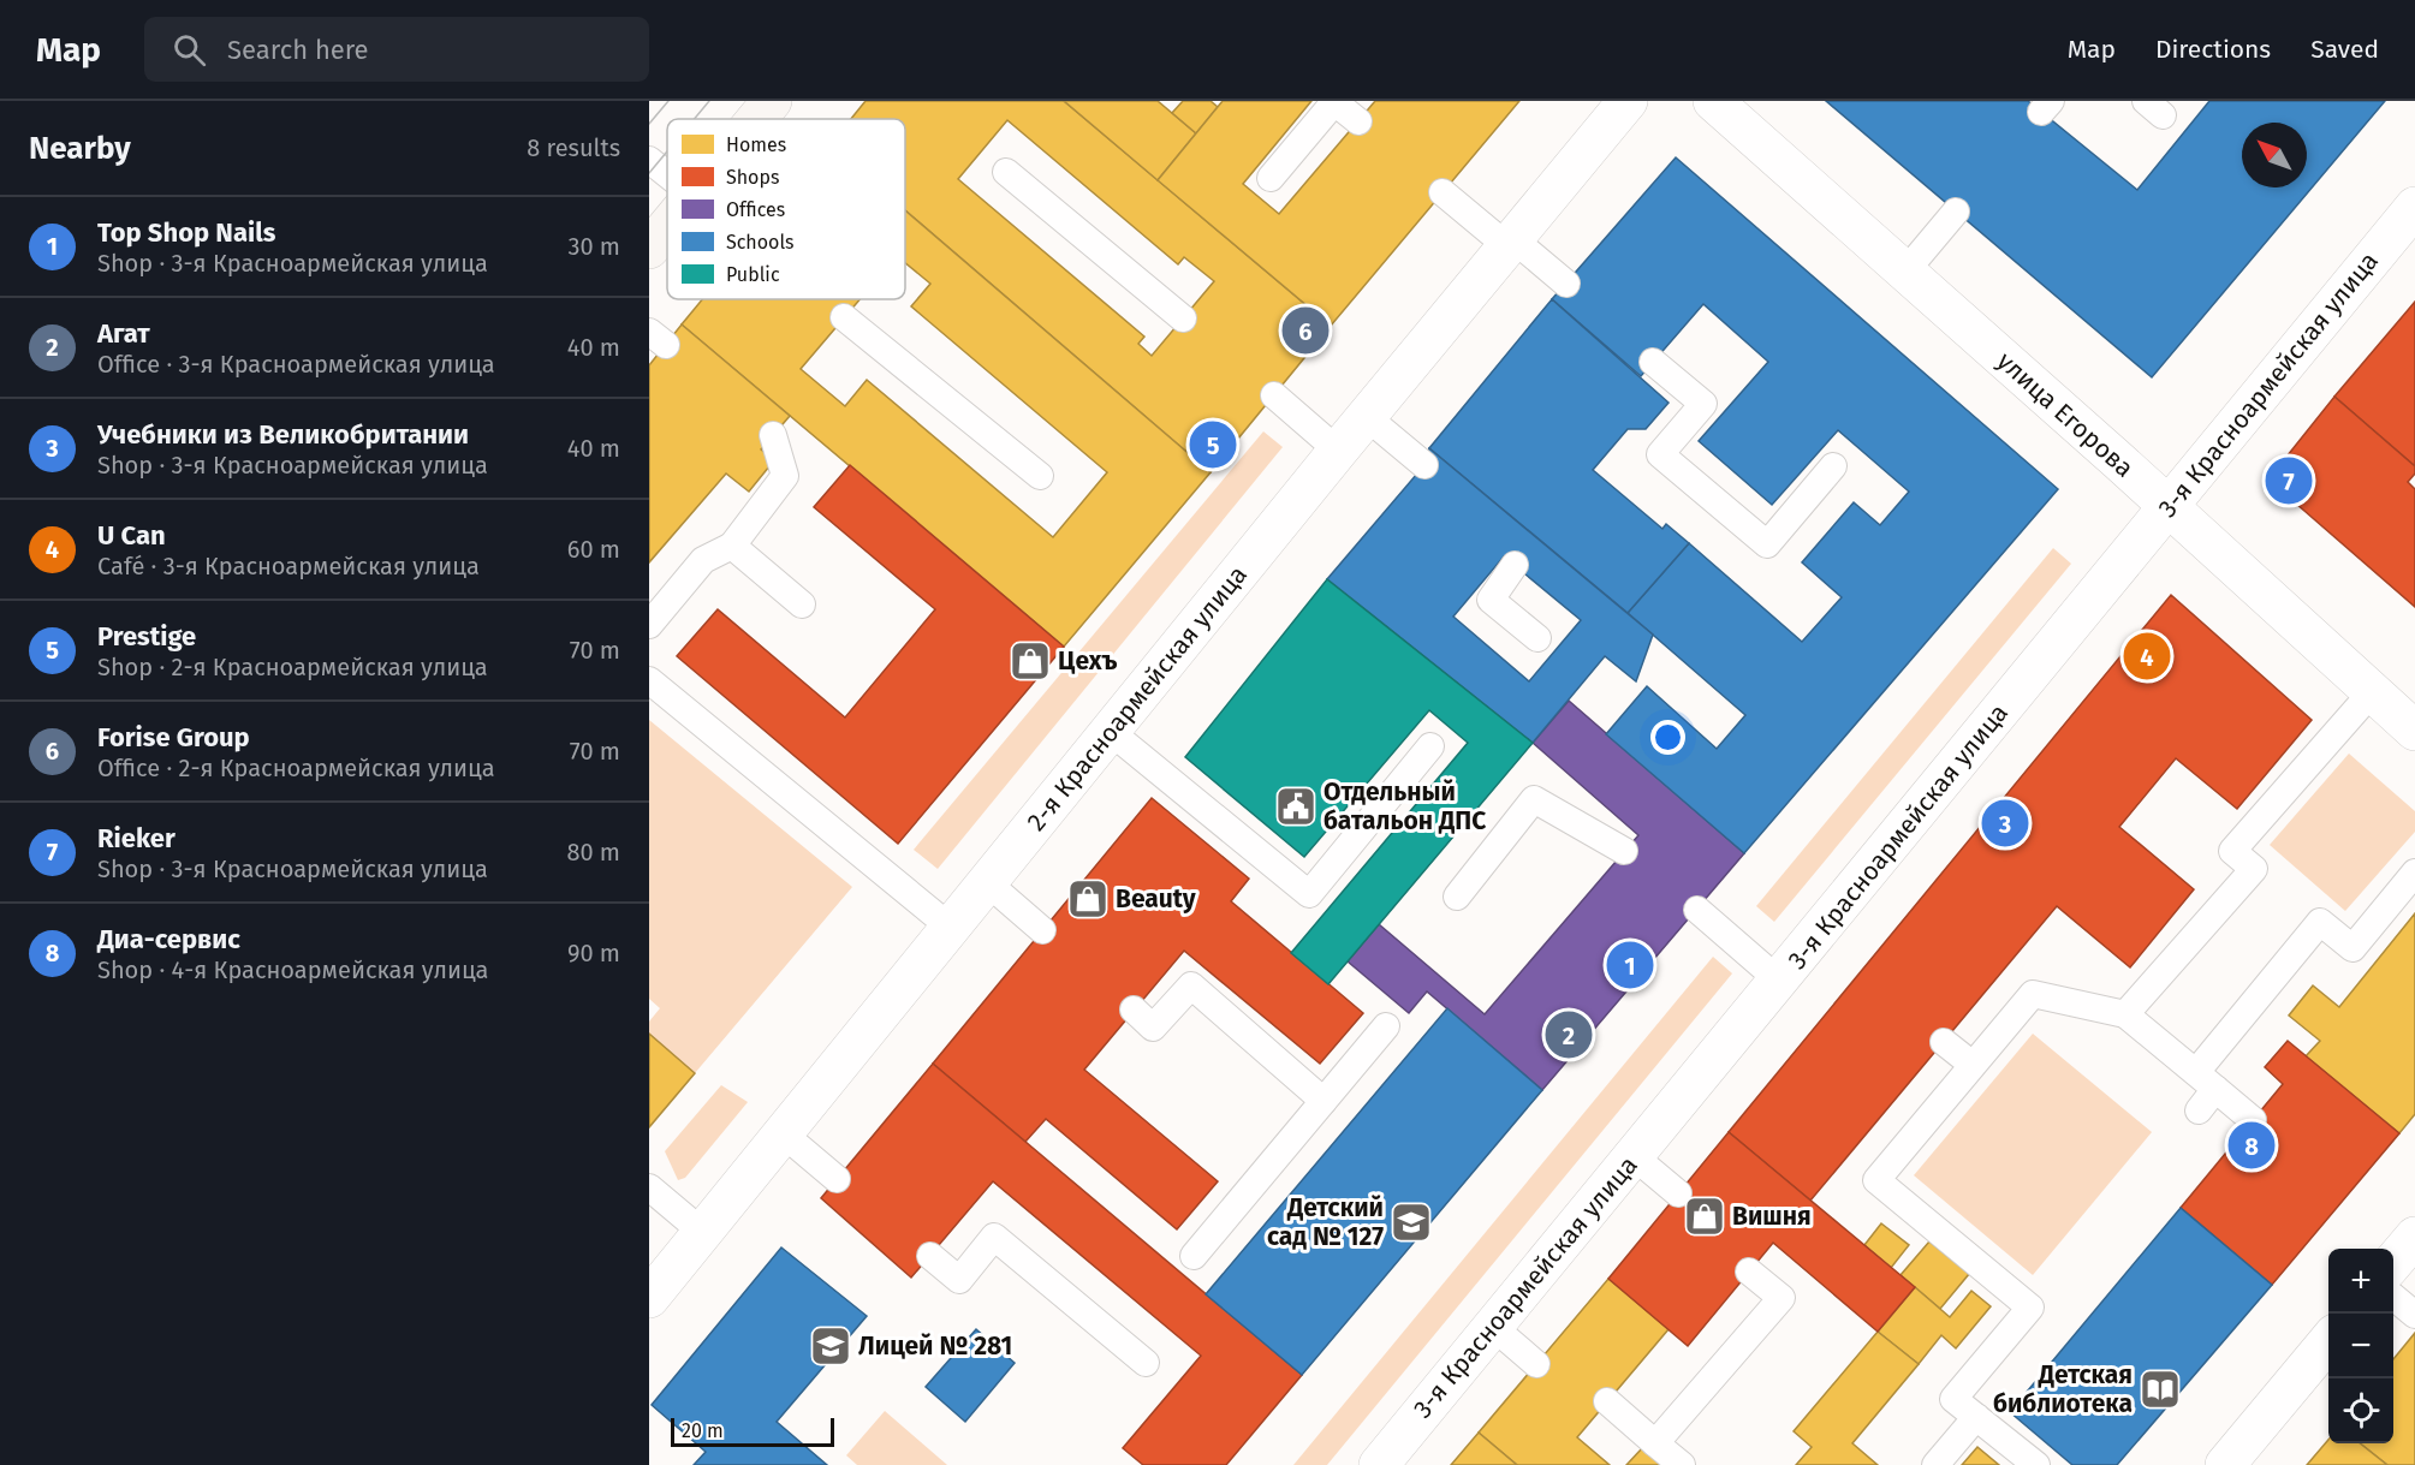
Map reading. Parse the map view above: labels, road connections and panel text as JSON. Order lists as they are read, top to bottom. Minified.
{"streets":{"street":["3-я Красноармейская улица","улица Егорова","2-я Красноармейская улица"]},"crossings":[["3-я Красноармейская улица","улица Егорова"]],"places":{"shop":["Цехъ","Beauty","Вишня"],"public building":["Отдельный батальон ДПС"],"school or university":["Детский сад № 127","Лицей № 281"],"library":["Детская библиотека"]},"legend":["Homes","Shops","Offices","Schools","Public"],"scale_bar":"20 m","north":"top left","page":{"header":"Map","search":"Search here","nav":["Map","Directions","Saved"],"heading":["Nearby","8 results"],"list":[{"mark":"1","name":"Top Shop Nails","note":"Shop · 3-я Красноармейская улица","value":"30 m"},{"mark":"2","name":"Агат","note":"Office · 3-я Красноармейская улица","value":"40 m"},{"mark":"3","name":"Учебники из Великобритании","note":"Shop · 3-я Красноармейская улица","value":"40 m"},{"mark":"4","name":"U Can","note":"Café · 3-я Красноармейская улица","value":"60 m"},{"mark":"5","name":"Prestige","note":"Shop · 2-я Красноармейская улица","value":"70 m"},{"mark":"6","name":"Forise Group","note":"Office · 2-я Красноармейская улица","value":"70 m"},{"mark":"7","name":"Rieker","note":"Shop · 3-я Красноармейская улица","value":"80 m"},{"mark":"8","name":"Диа-сервис","note":"Shop · 4-я Красноармейская улица","value":"90 m"}],"pins":["6","5","7","4","3","1","2","8"],"map_buttons":["+","−"],"scale":"20 m"}}
